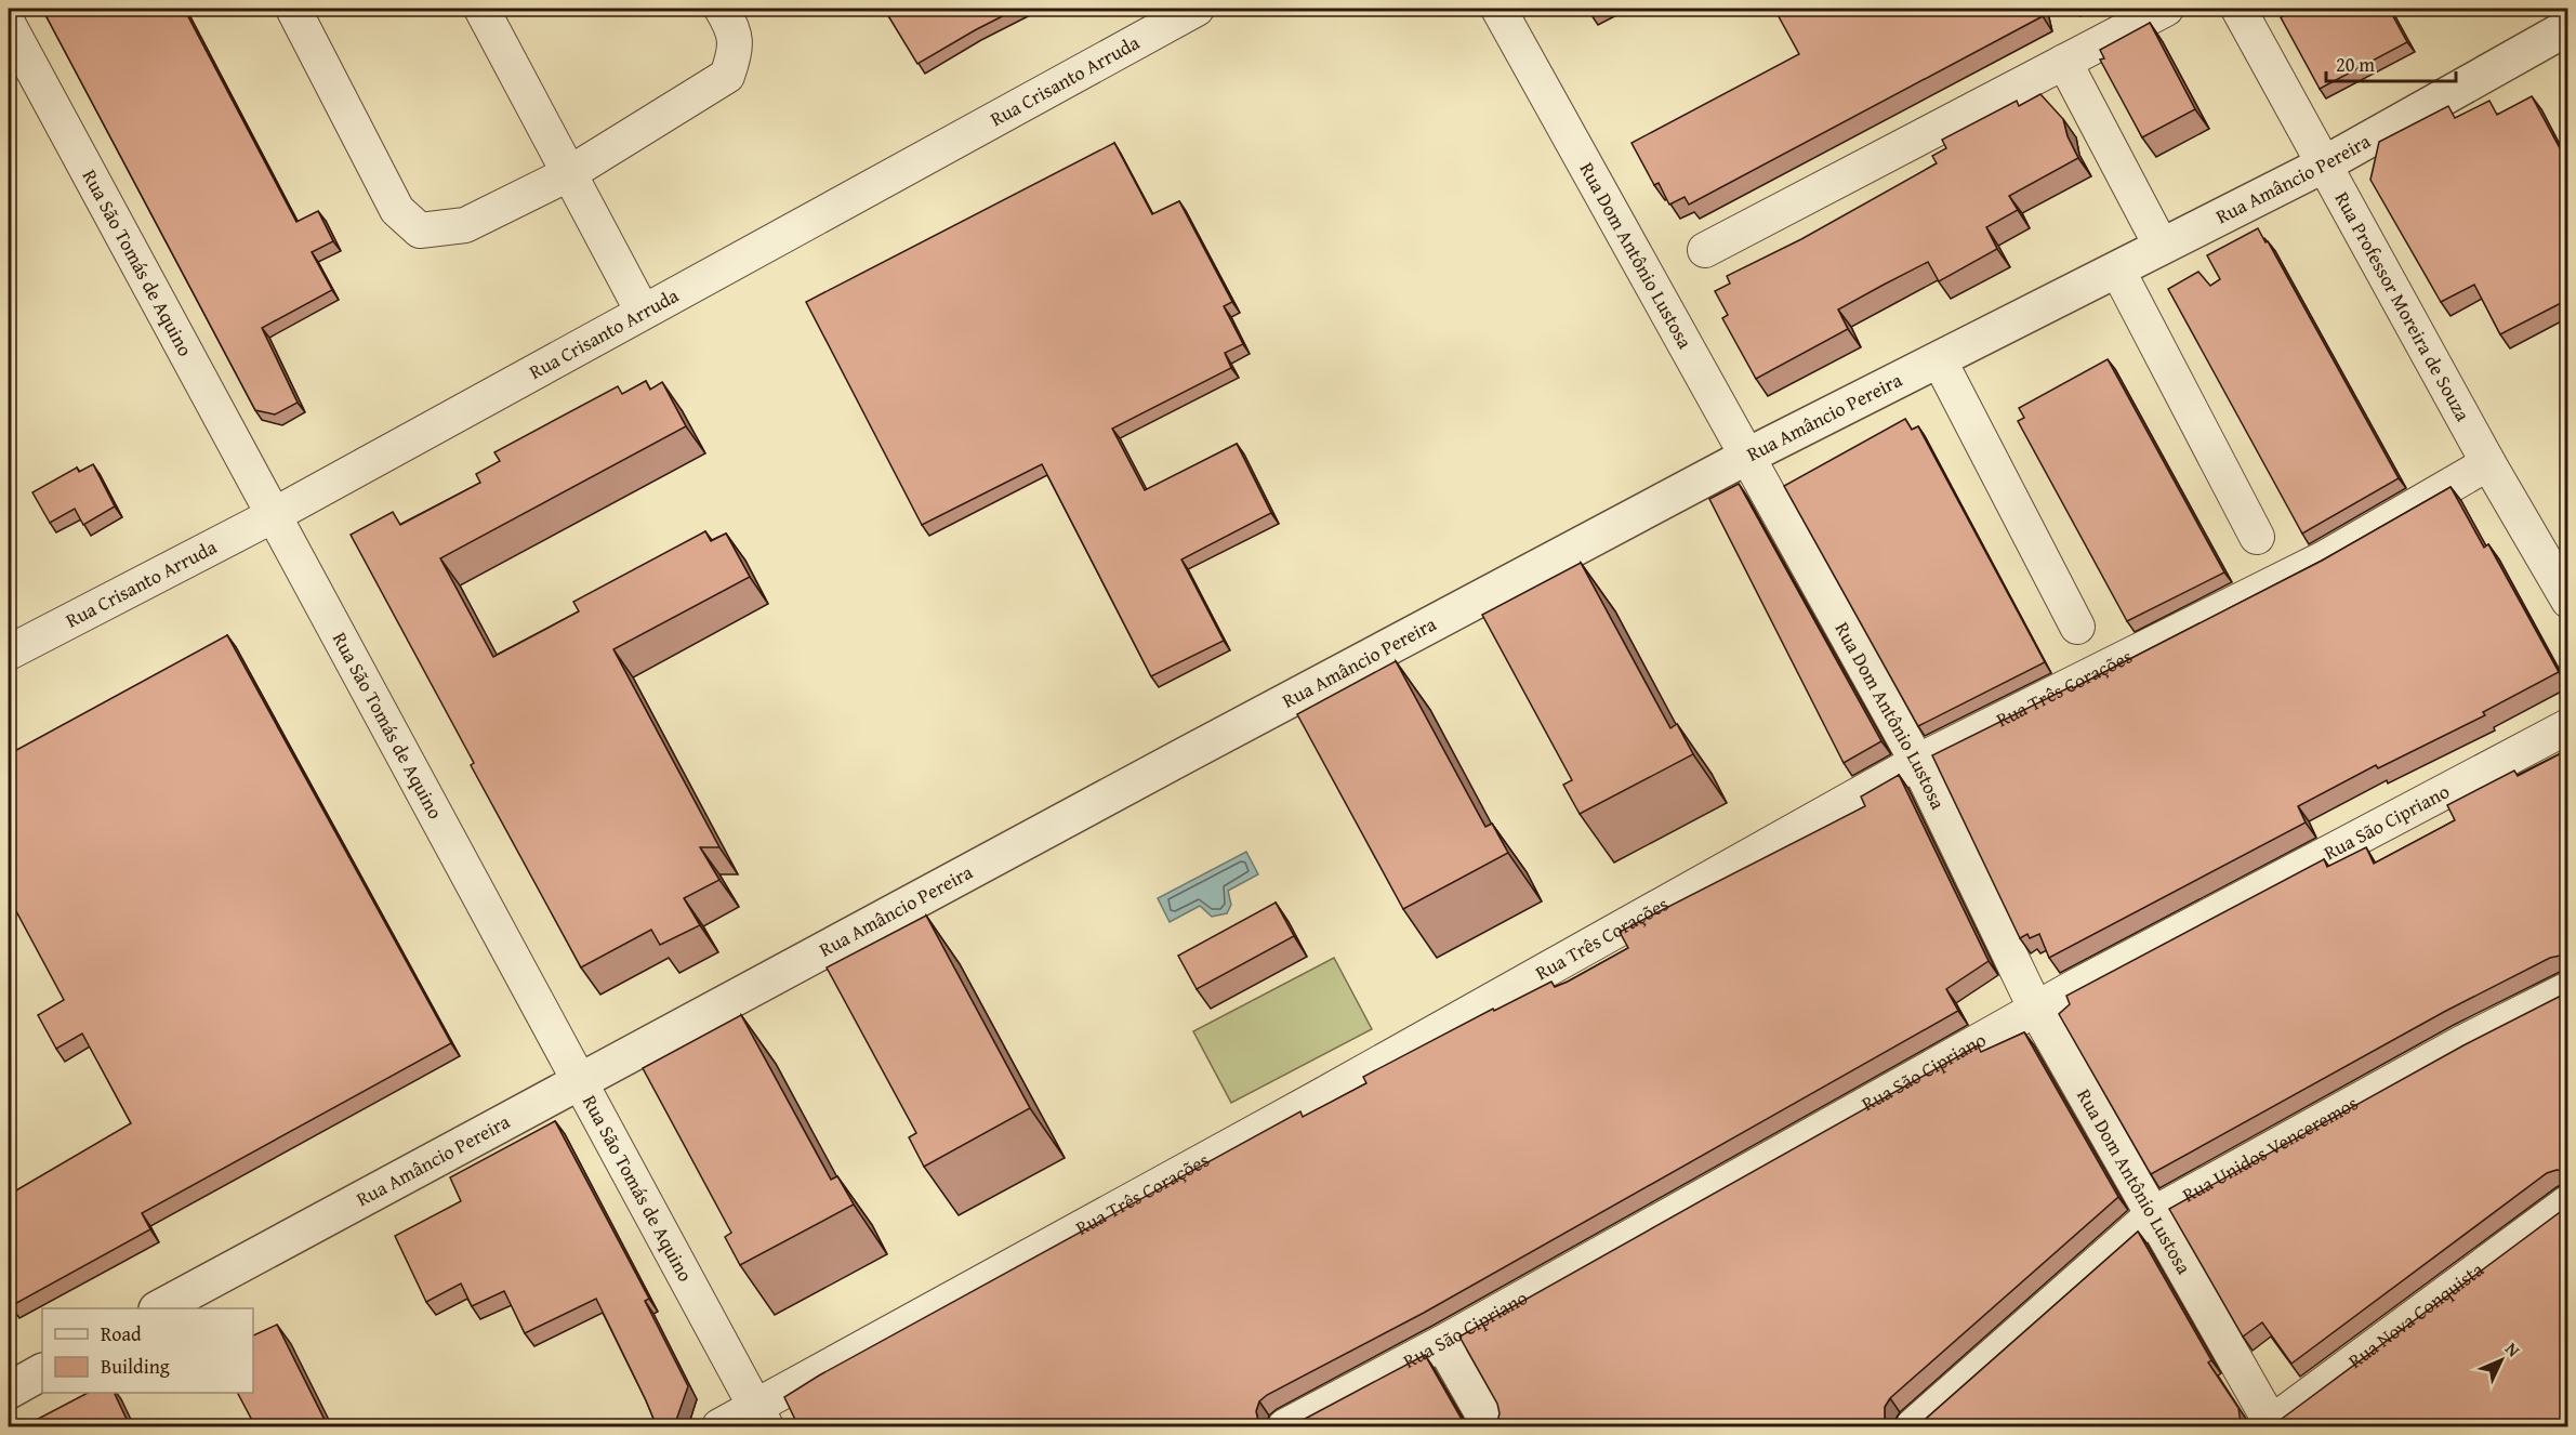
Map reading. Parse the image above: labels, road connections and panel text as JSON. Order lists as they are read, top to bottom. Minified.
{"streets":{"street":["Rua Crisanto Arruda","Rua Amâncio Pereira","Rua Dom Antônio Lustosa","Rua São Tomás de Aquino","Rua Professor Moreira de Souza","Rua Três Corações","Rua São Cipriano","Rua Unidos Venceremos","Rua Nova Conquista"]},"crossings":[["Rua Crisanto Arruda","Rua São Tomás de Aquino"],["Rua Amâncio Pereira","Rua Dom Antônio Lustosa"],["Rua Amâncio Pereira","Rua São Tomás de Aquino"],["Rua Amâncio Pereira","Rua Professor Moreira de Souza"],["Rua Dom Antônio Lustosa","Rua Três Corações"],["Rua Dom Antônio Lustosa","Rua São Cipriano"],["Rua Dom Antônio Lustosa","Rua Unidos Venceremos"],["Rua Dom Antônio Lustosa","Rua Nova Conquista"],["Rua São Tomás de Aquino","Rua Três Corações"],["Rua Professor Moreira de Souza","Rua Três Corações"]],"legend":["Road","Building"],"scale_bar":"20 m","north":"top right"}
